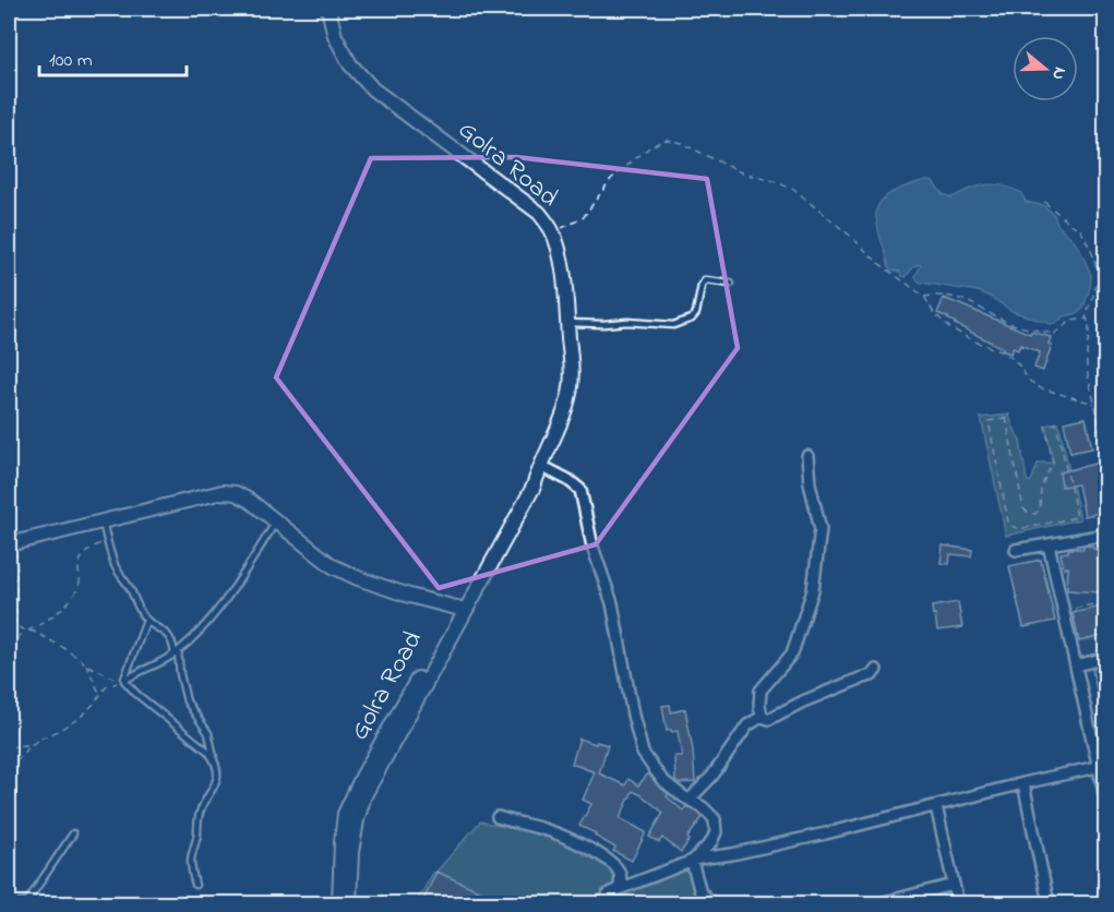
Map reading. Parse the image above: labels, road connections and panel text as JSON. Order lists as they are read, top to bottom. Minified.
{"streets":{"street":["Golra Road"]},"scale_bar":"100 m","north":"right"}
